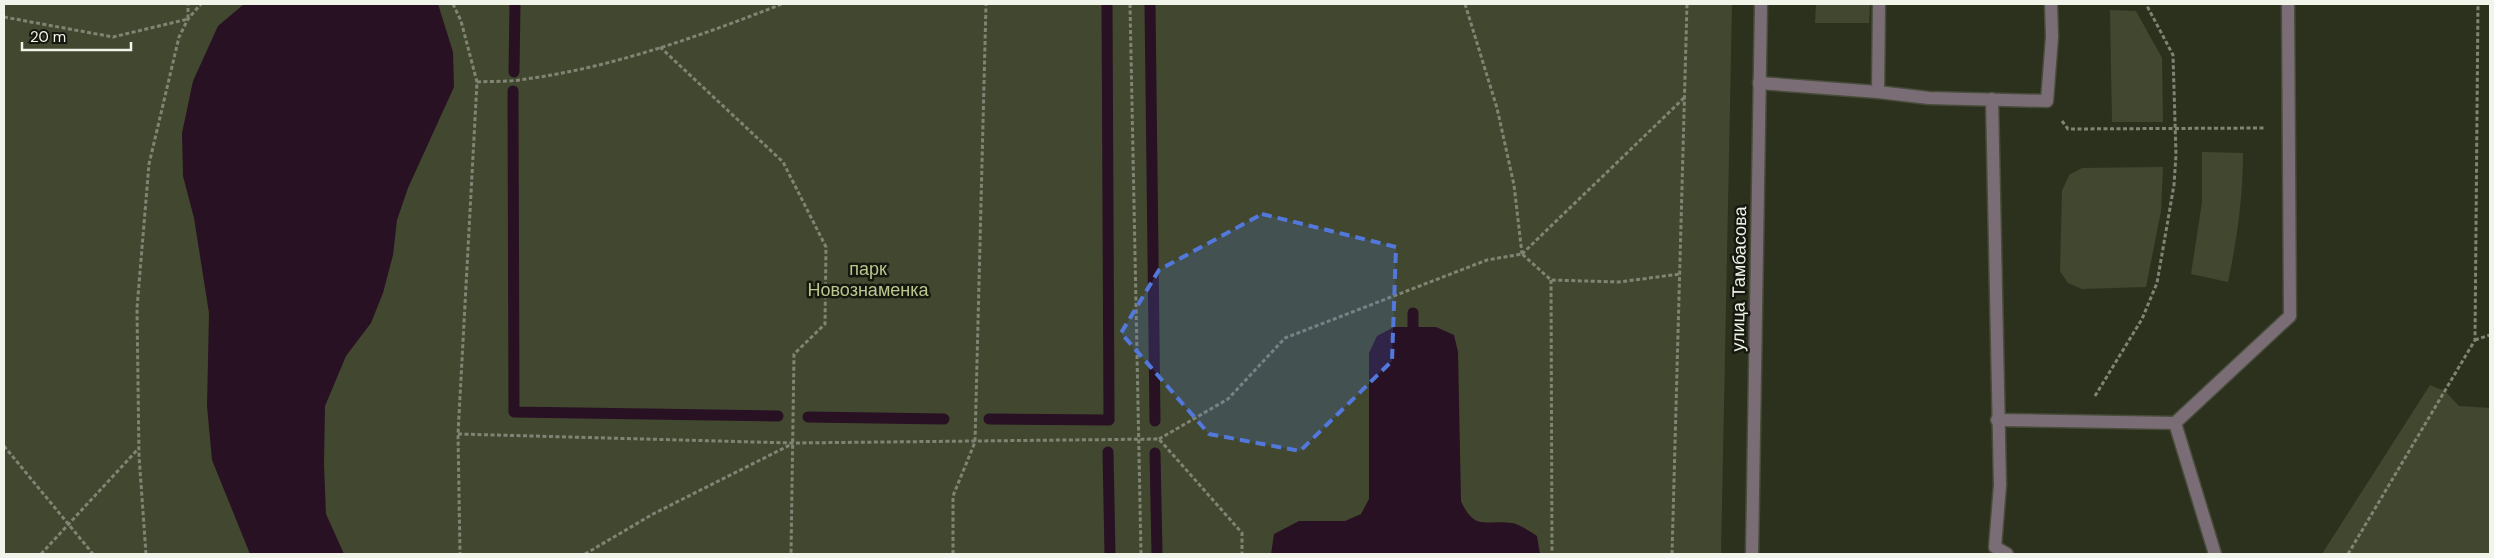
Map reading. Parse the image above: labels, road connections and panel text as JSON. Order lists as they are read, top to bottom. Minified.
{"streets":{"street":["улица Тамбасова"]},"parks":["парк Новознаменка"],"scale_bar":"20 m"}
